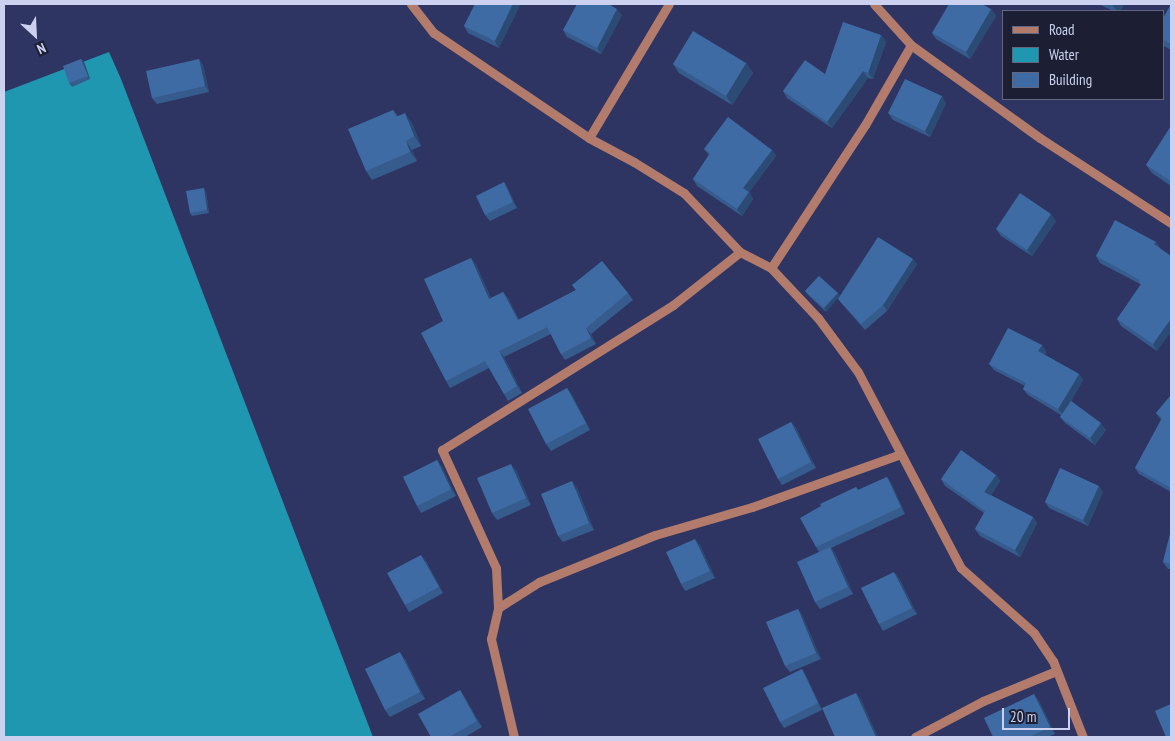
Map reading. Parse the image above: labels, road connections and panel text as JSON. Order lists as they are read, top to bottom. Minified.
{"legend":["Road","Water","Building"],"scale_bar":"20 m","north":"bottom right"}
